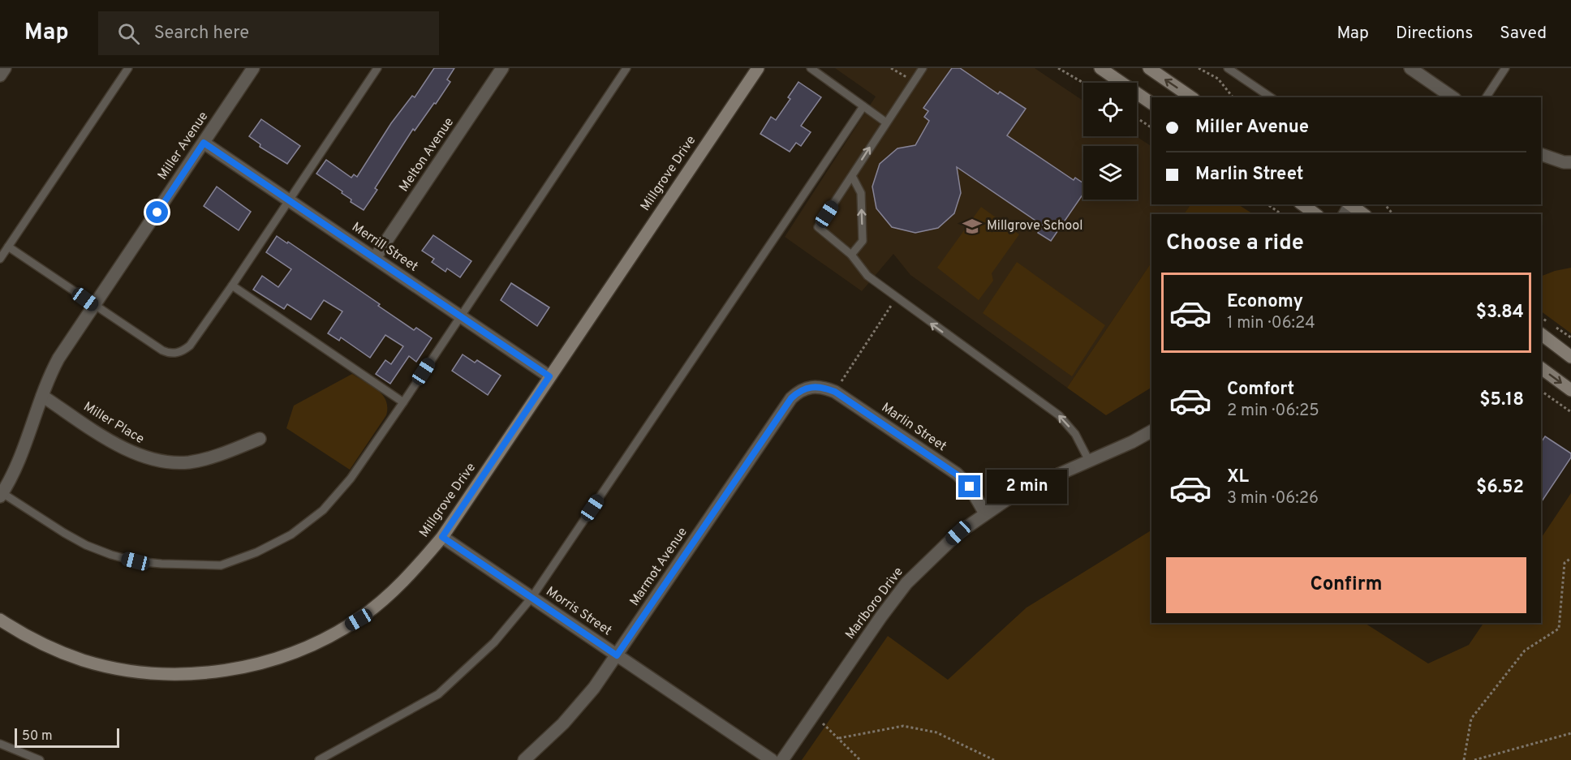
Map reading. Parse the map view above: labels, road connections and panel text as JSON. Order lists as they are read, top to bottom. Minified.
{"streets":{"street":["Miller Avenue","Melton Avenue","Millgrove Drive","Merrill Street","Miller Place","Marlin Street","Marmot Avenue","Marlboro Drive","Morris Street"]},"crossings":[["Miller Avenue","Merrill Street"],["Miller Avenue","Miller Place"],["Melton Avenue","Merrill Street"],["Millgrove Drive","Merrill Street"],["Millgrove Drive","Morris Street"],["Marlin Street","Marmot Avenue"],["Marlin Street","Marlboro Drive"],["Marmot Avenue","Morris Street"]],"places":{"school or university":["Millgrove School"]},"scale_bar":"50 m","page":{"header":"Map","search":"Search here","nav":["Map","Directions","Saved"],"banner":["Miller Avenue","Marlin Street"],"heading":"Choose a ride","list":[{"name":"Economy","note":"1 min · 06:24","value":"$3.84"},{"name":"Comfort","note":"2 min · 06:25","value":"$5.18"},{"name":"XL","note":"3 min · 06:26","value":"$6.52"}],"bubble":"2 min","buttons":"Confirm","scale":"50 m"}}
